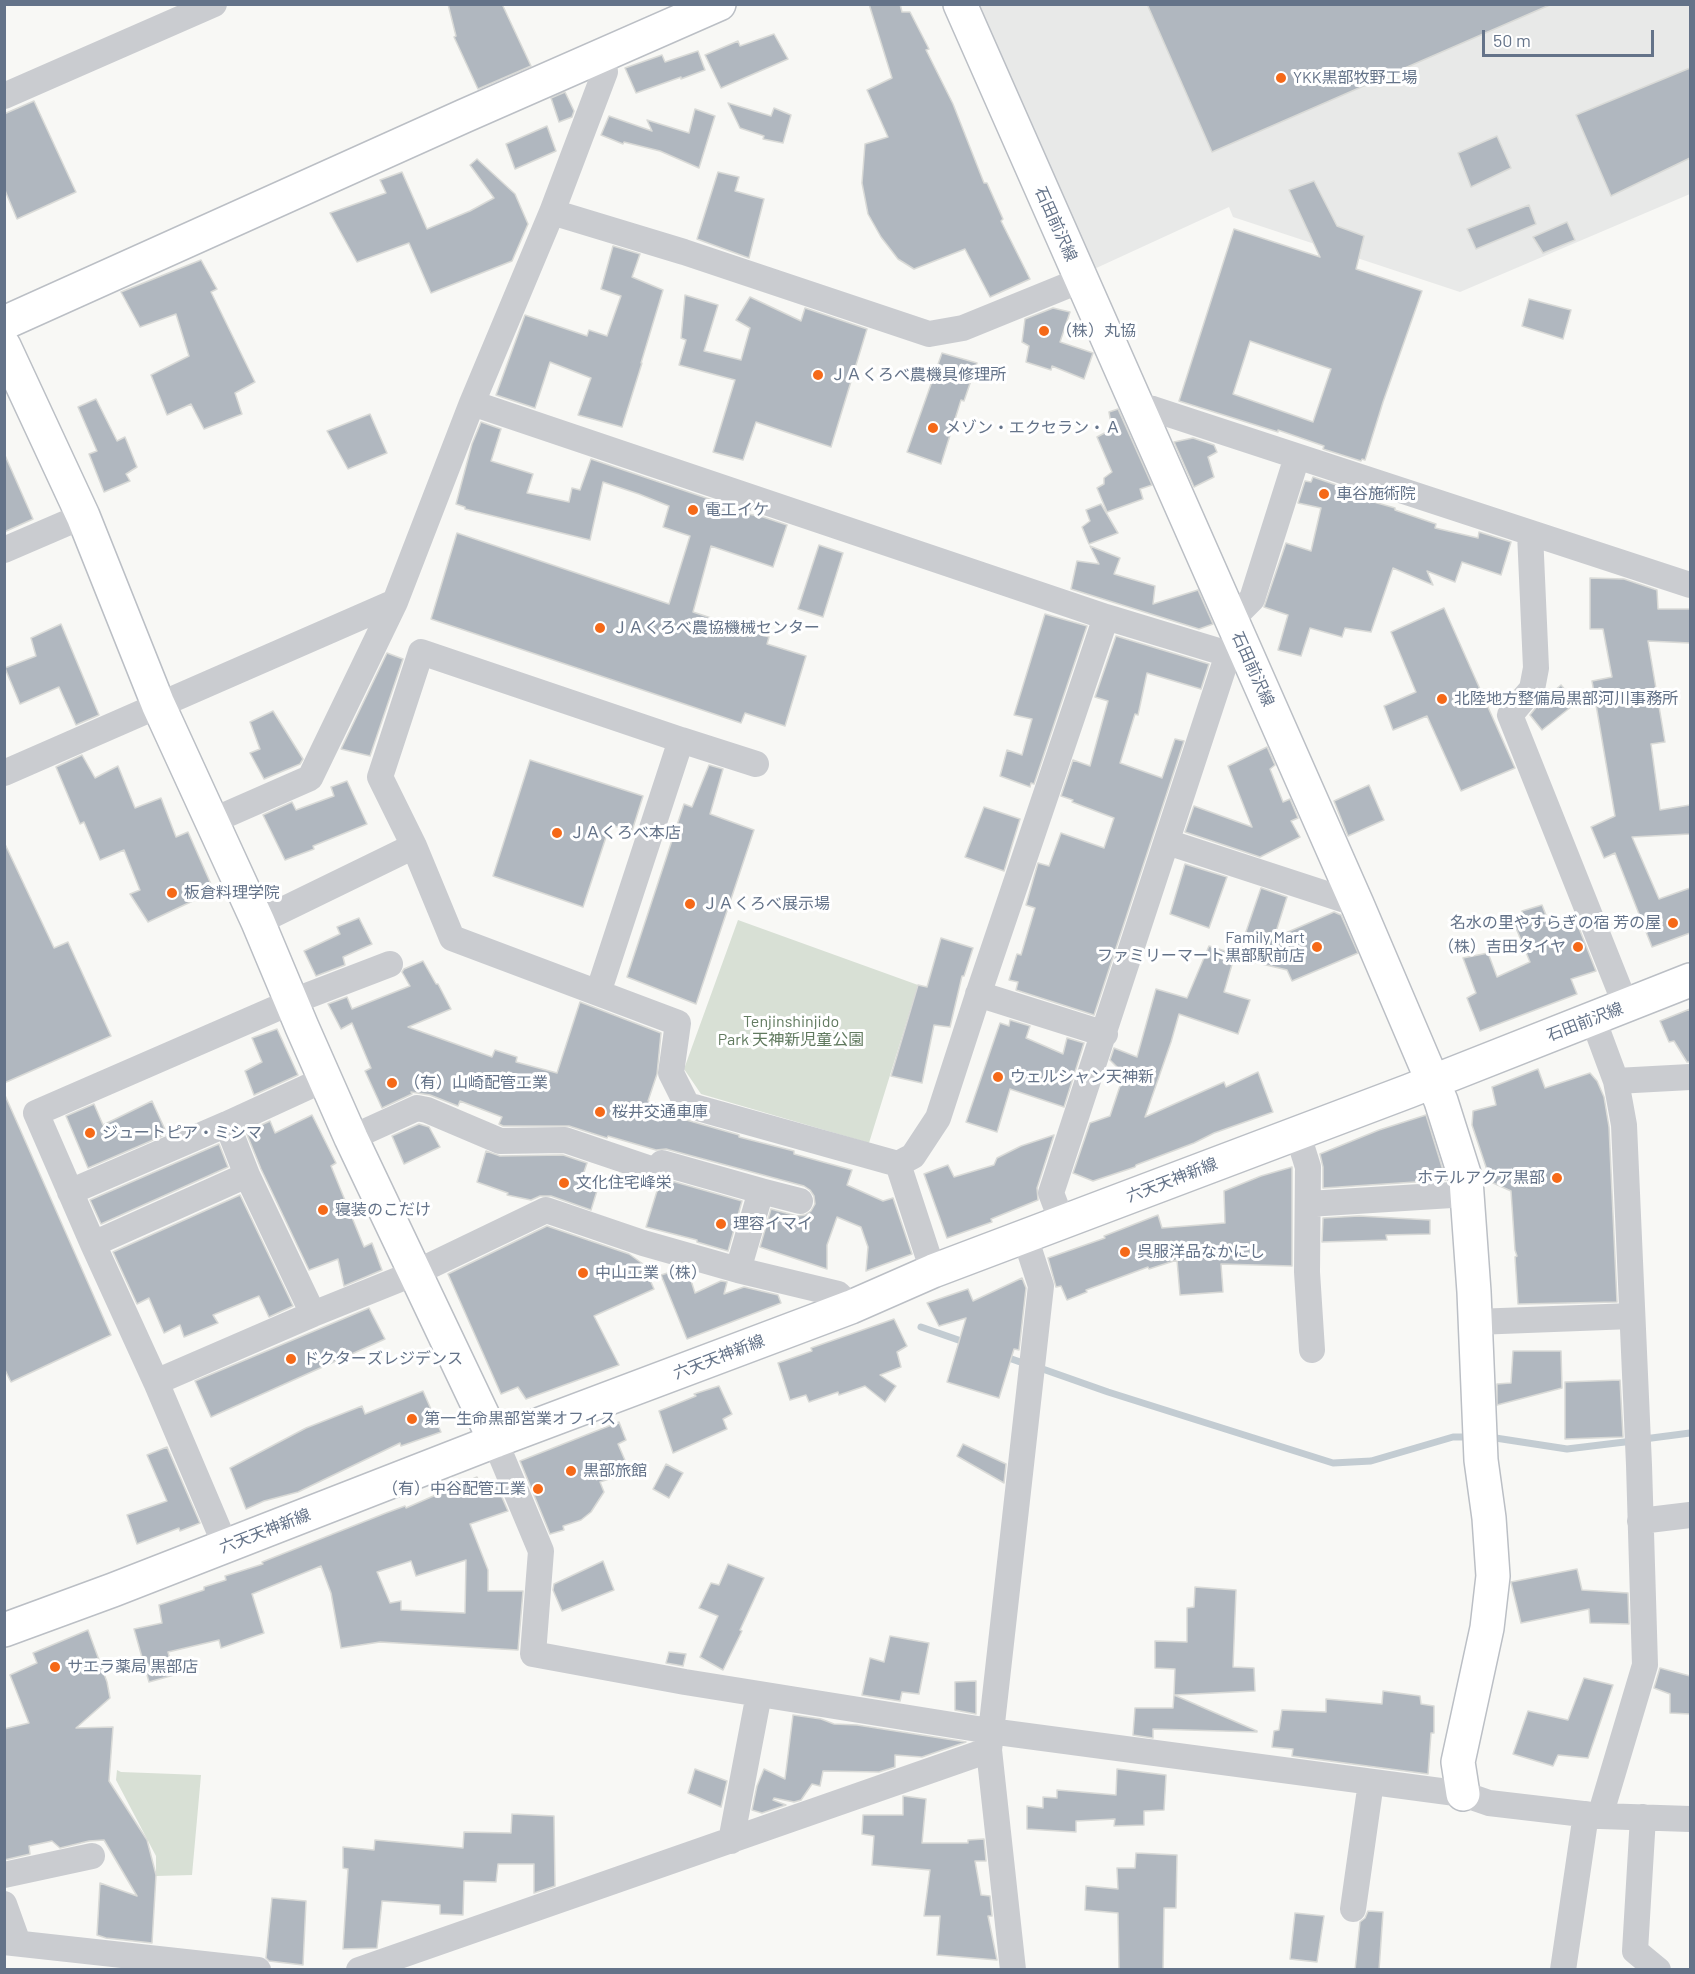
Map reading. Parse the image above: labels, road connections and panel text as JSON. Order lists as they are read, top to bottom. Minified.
{"streets":{"main road":["石田前沢線","六天天神新線"]},"crossings":[["石田前沢線","六天天神新線"]],"parks":["Tenjinshinjido Park 天神新児童公園"],"places":["YKK黒部牧野工場","（株）丸協","ＪＡくろべ農機具修理所","メゾン・エクセラン・Ａ","車谷施術院","電工イケ","ＪＡくろべ農協機械センター","北陸地方整備局黒部河川事務所","ＪＡくろべ本店","板倉料理学院","ＪＡくろべ展示場","名水の里やすらぎの宿 芳の屋","Family Mart ファミリーマート黒部駅前店","（株）吉田タイヤ","ウェルシャン天神新","（有）山崎配管工業","桜井交通車庫","ジュートピア・ミシマ","ホテルアクア黒部","文化住宅峰栄","寝装のこだけ","理容イマイ","呉服洋品なかにし","中山工業（株）","ドクターズレジデンス","第一生命黒部営業オフィス","黒部旅館","（有）中谷配管工業","サエラ薬局 黒部店"],"scale_bar":"50 m"}
